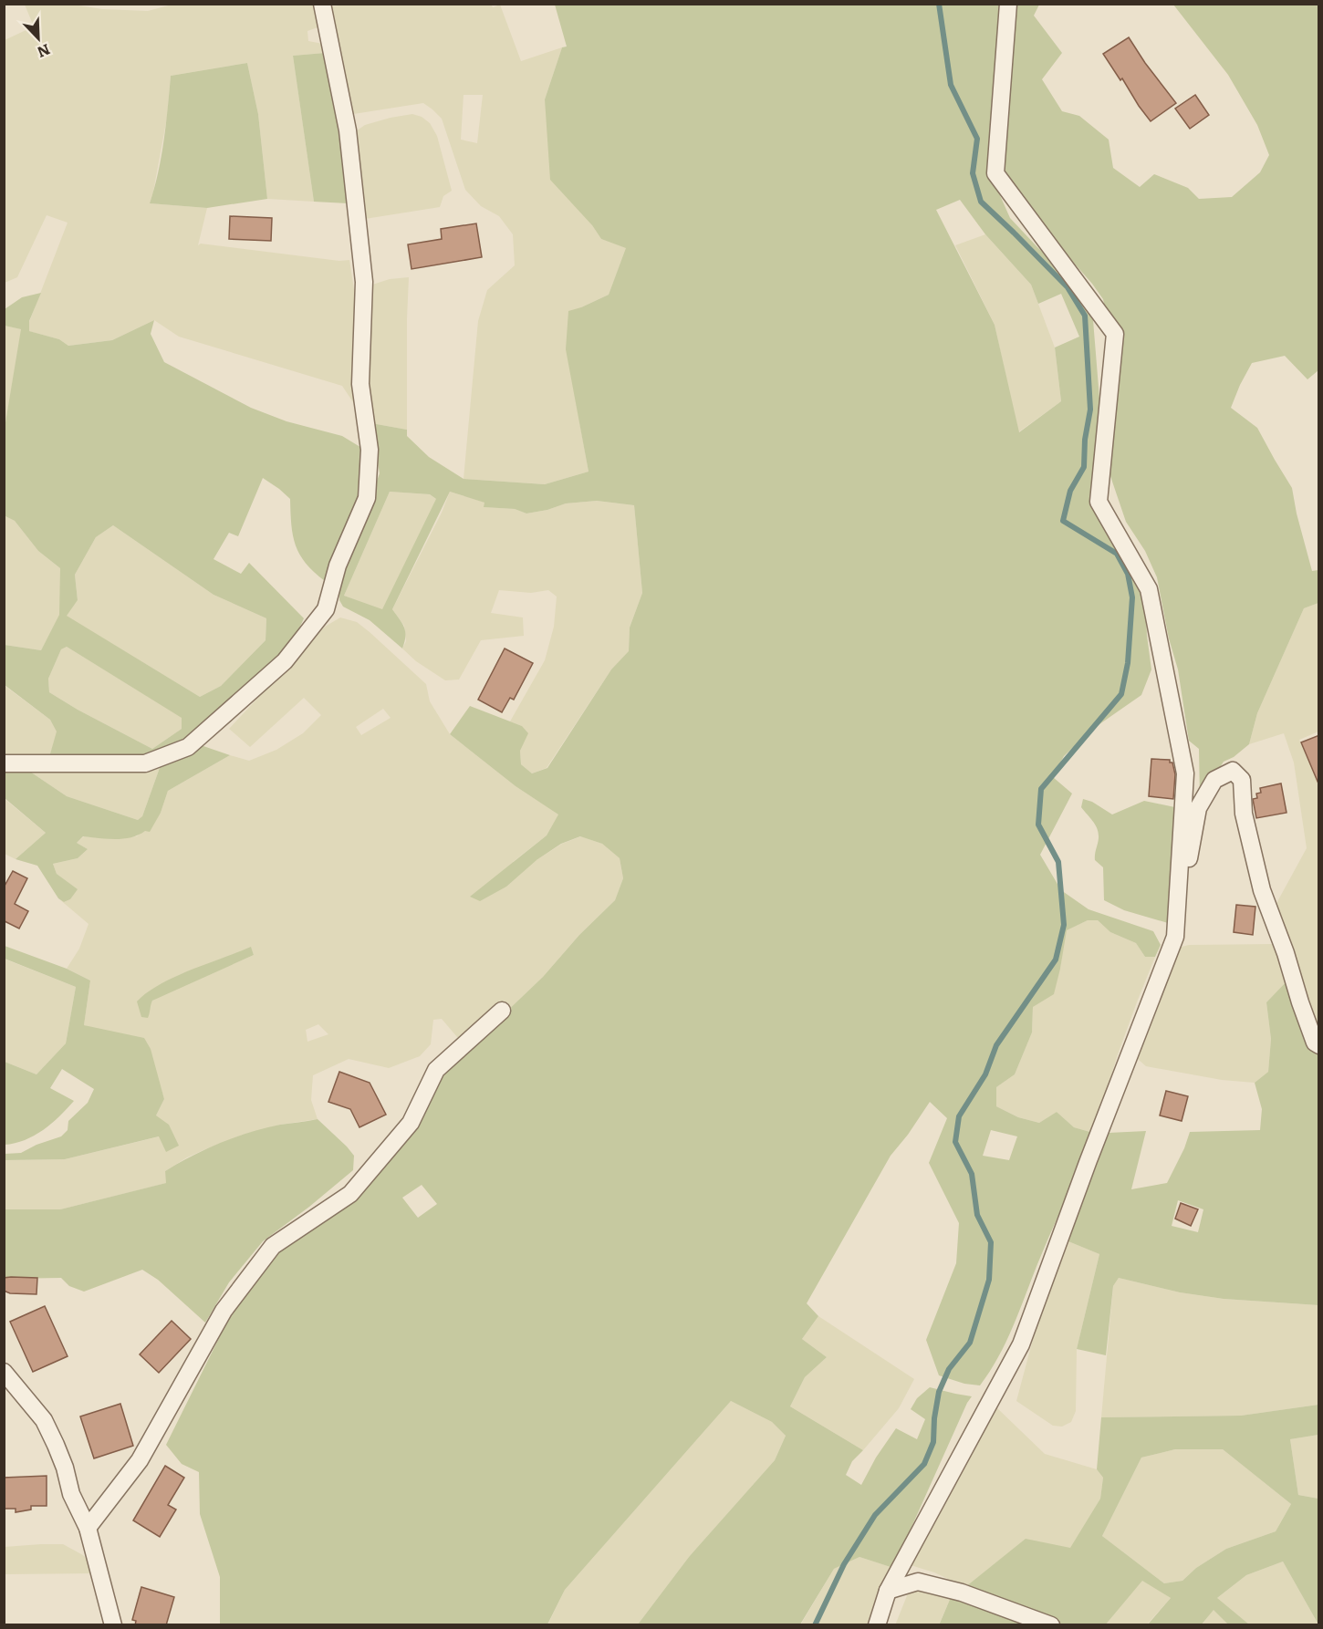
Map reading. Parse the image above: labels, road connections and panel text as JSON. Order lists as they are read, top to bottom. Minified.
{"north":"bottom right"}
